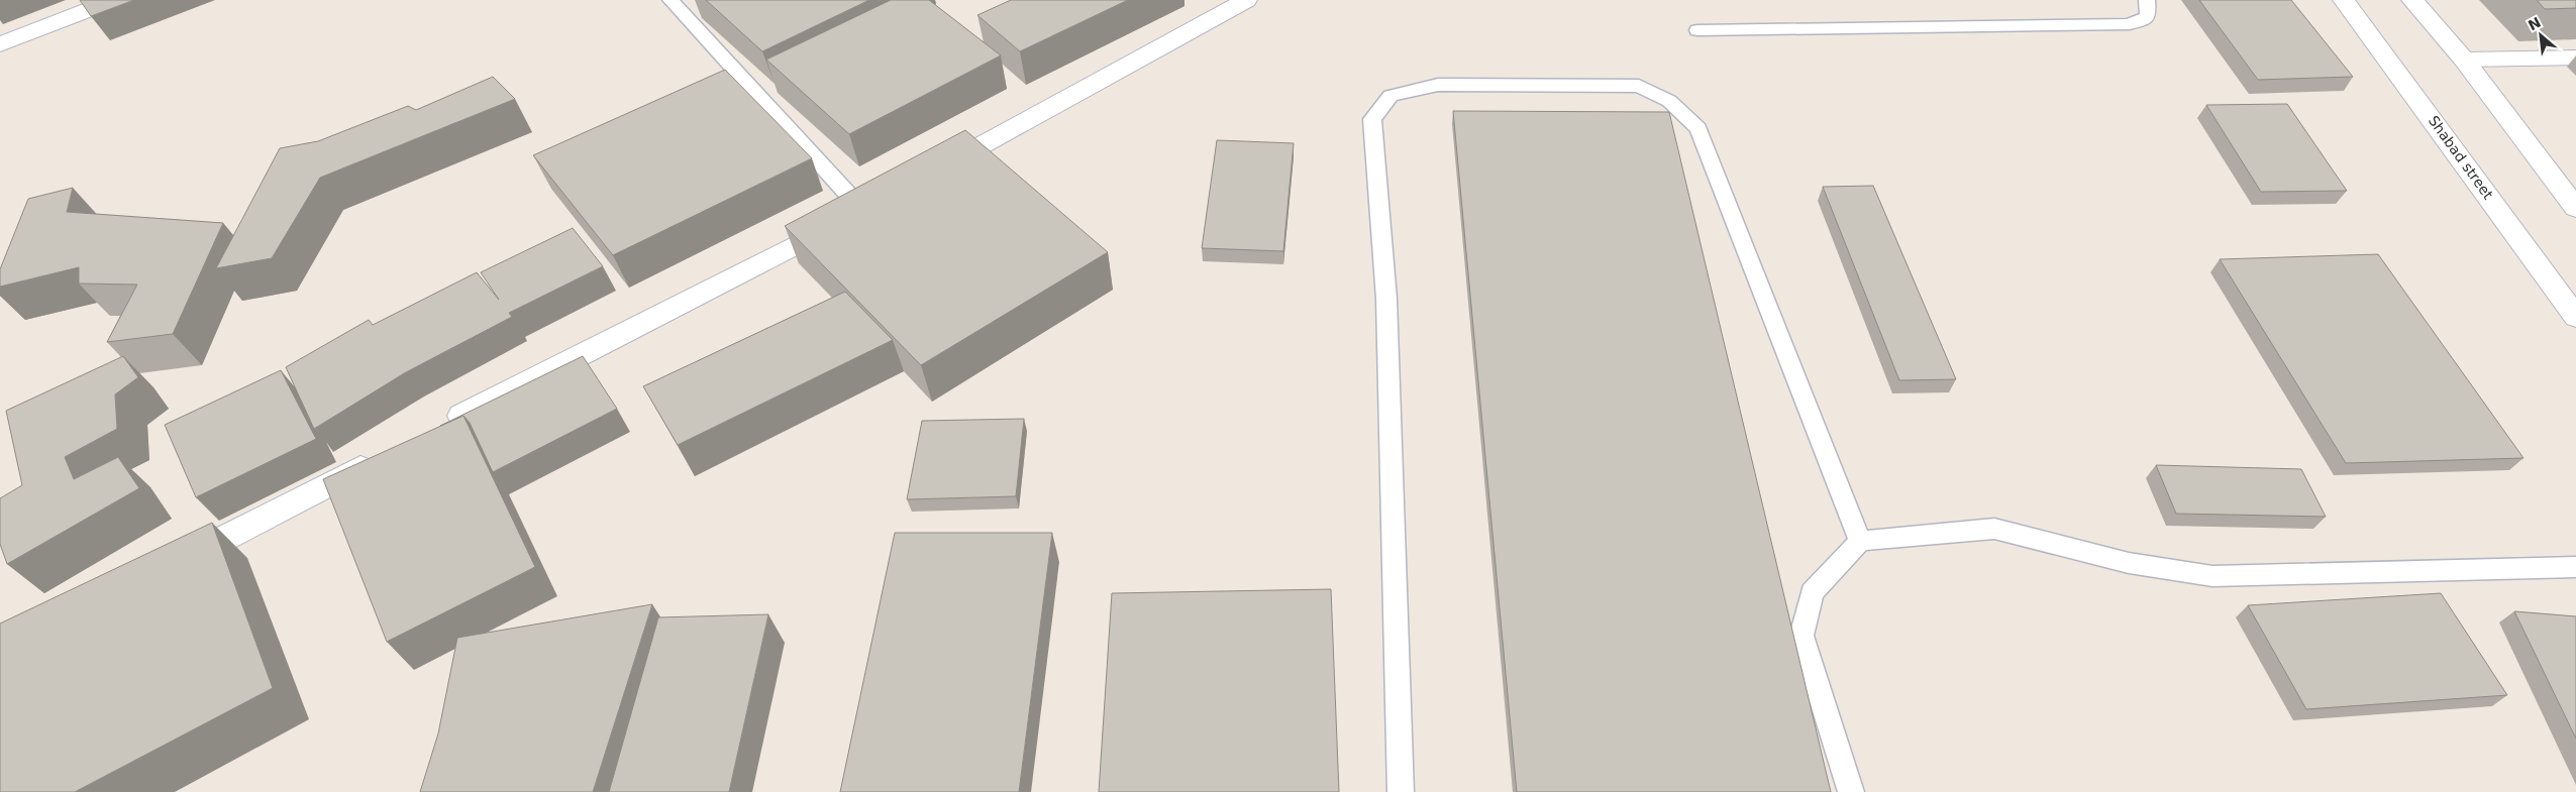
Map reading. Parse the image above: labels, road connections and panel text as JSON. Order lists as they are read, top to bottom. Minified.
{"streets":{"street":["Shabad street"]},"north":"top left"}
